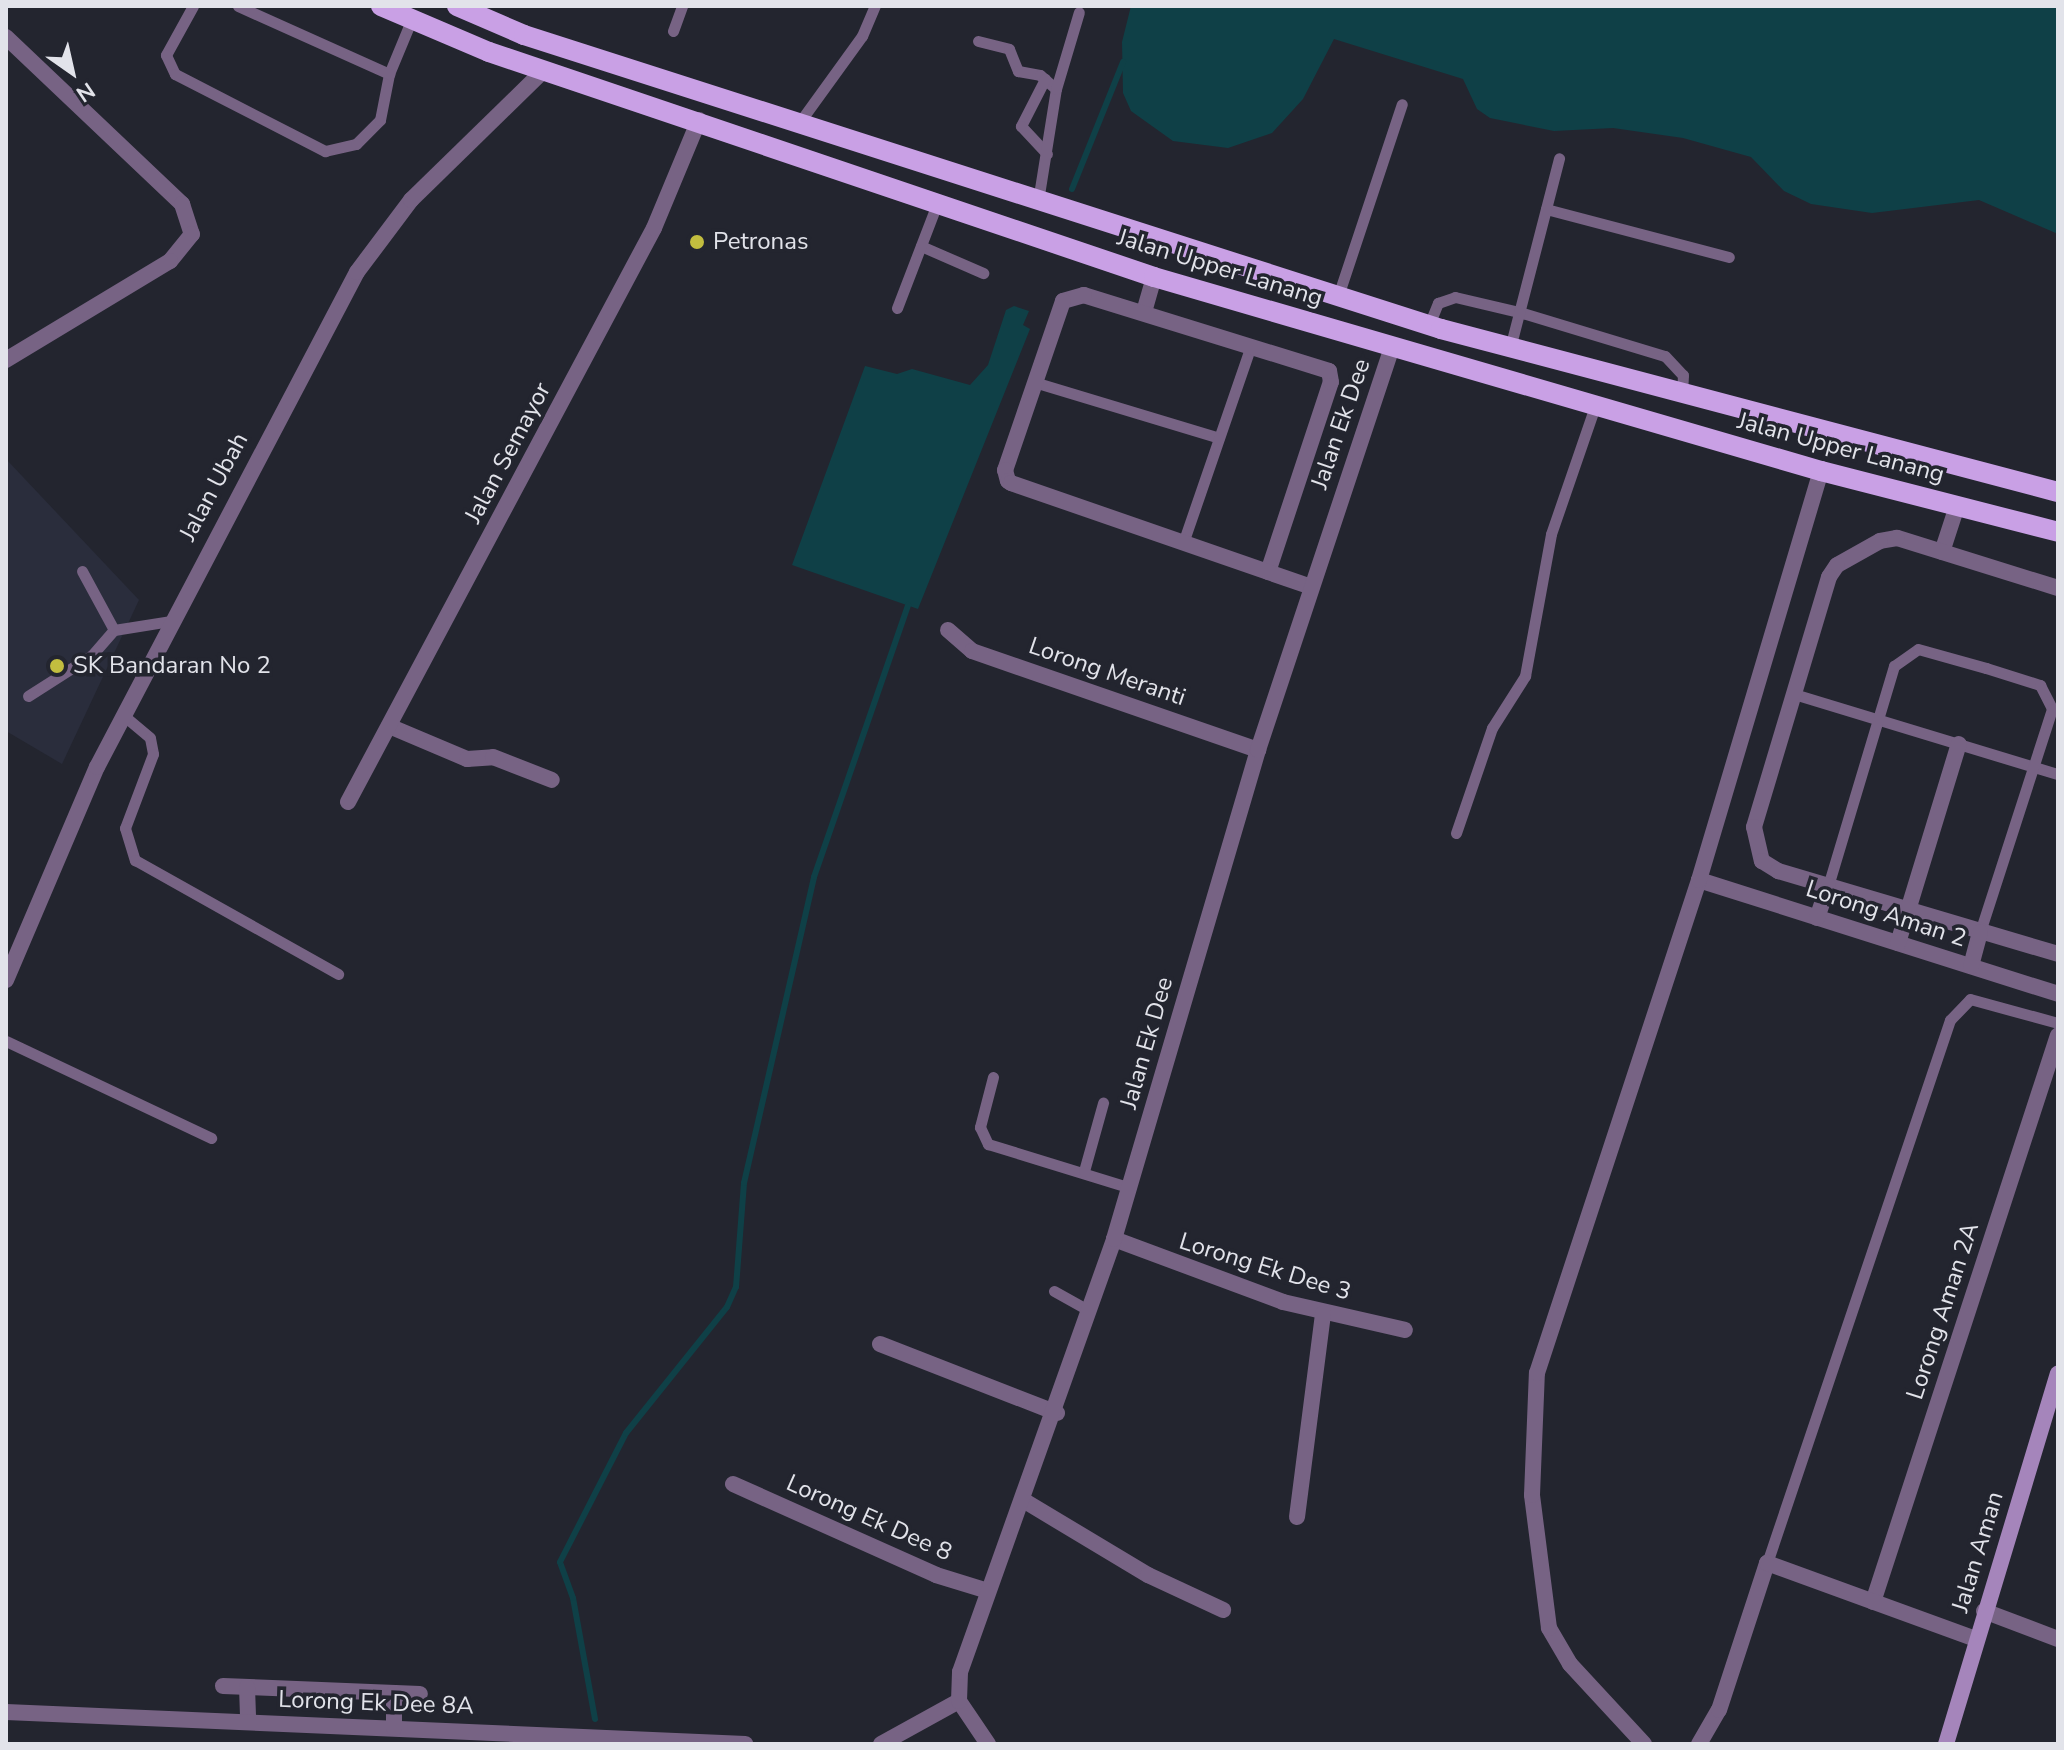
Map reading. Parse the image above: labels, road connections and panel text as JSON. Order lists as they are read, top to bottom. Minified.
{"streets":{"main road":["Jalan Upper Lanang"],"street":["Jalan Ek Dee","Jalan Semayor","Jalan Ubah","Lorong Meranti","Lorong Aman 2","Lorong Ek Dee 3","Lorong Aman 2A","Lorong Ek Dee 8","Jalan Aman","Lorong Ek Dee 8A"]},"crossings":[["Jalan Upper Lanang","Jalan Ek Dee"],["Jalan Upper Lanang","Jalan Semayor"],["Jalan Upper Lanang","Jalan Ubah"],["Jalan Ek Dee","Lorong Meranti"],["Jalan Ek Dee","Lorong Ek Dee 3"],["Jalan Ek Dee","Lorong Ek Dee 8"]],"places":["Petronas","SK Bandaran No 2"],"north":"bottom right"}
